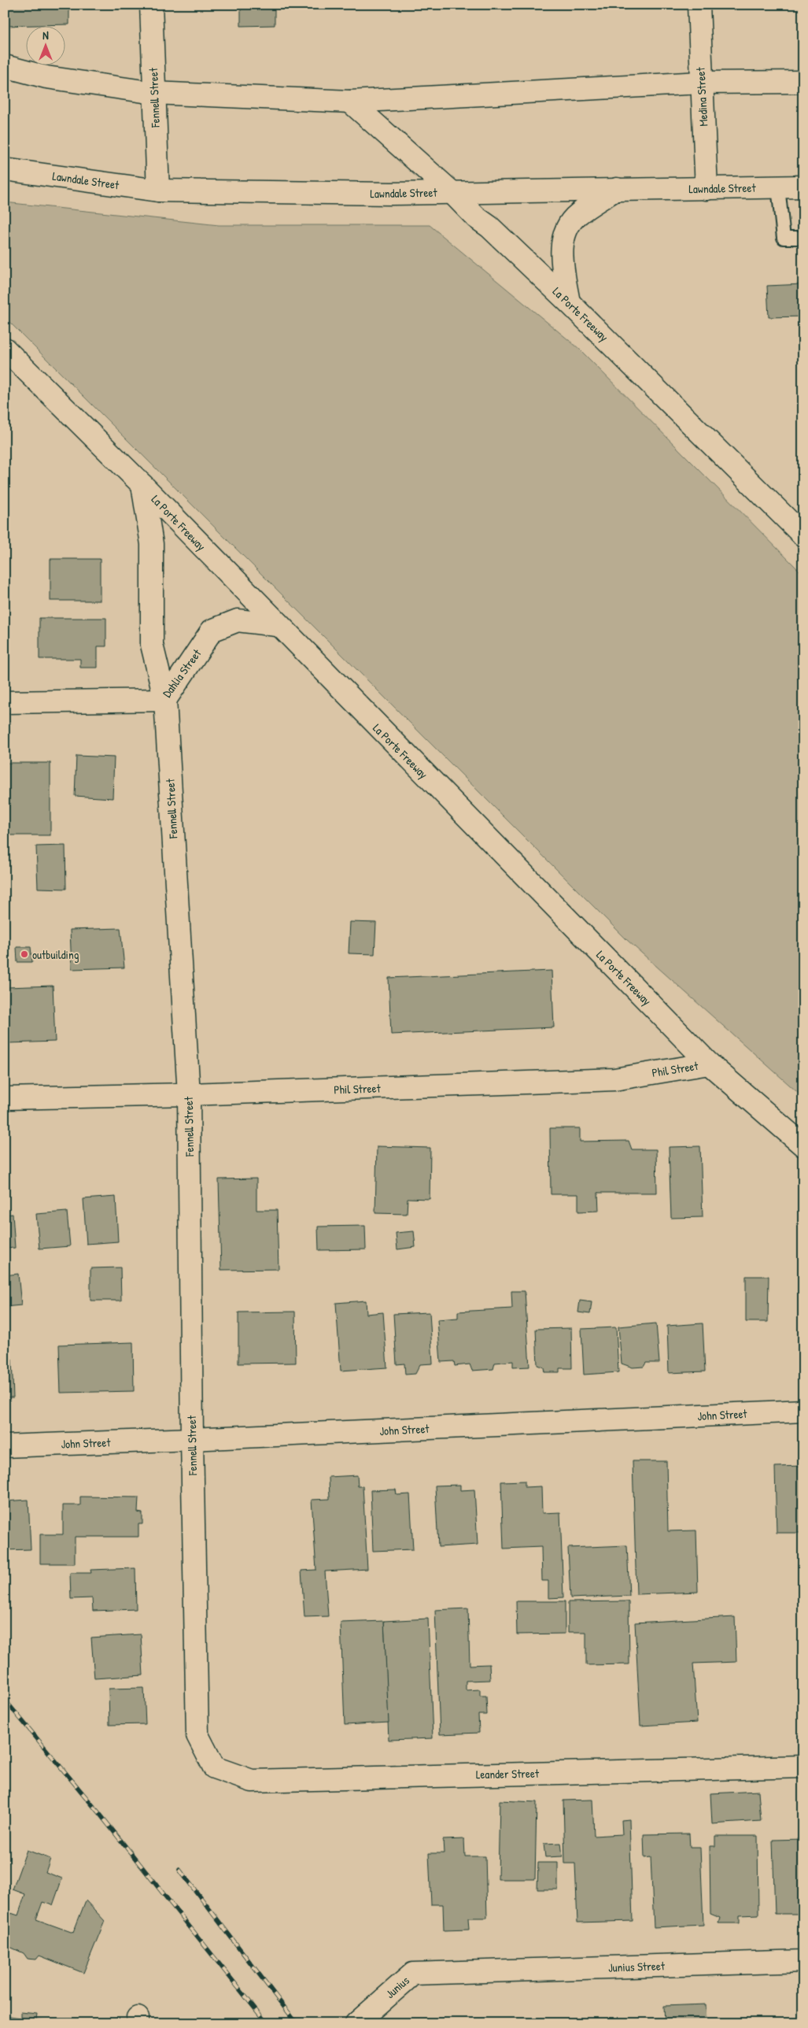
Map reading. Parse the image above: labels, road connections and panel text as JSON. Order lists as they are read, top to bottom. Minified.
{"streets":{"street":["Medina Street","Fennell Street","Lawndale Street","La Porte Freeway","Dahlia Street","Phil Street","John Street","Leander Street","Junius Street","Junius"]},"crossings":[["Medina Street","Lawndale Street"],["Fennell Street","Lawndale Street"],["Fennell Street","La Porte Freeway"],["Fennell Street","Dahlia Street"],["Fennell Street","Phil Street"],["Fennell Street","John Street"],["Fennell Street","Leander Street"],["Lawndale Street","La Porte Freeway"],["La Porte Freeway","Dahlia Street"],["La Porte Freeway","Phil Street"],["Junius Street","Junius"]],"places":["outbuilding"],"north":"top"}
